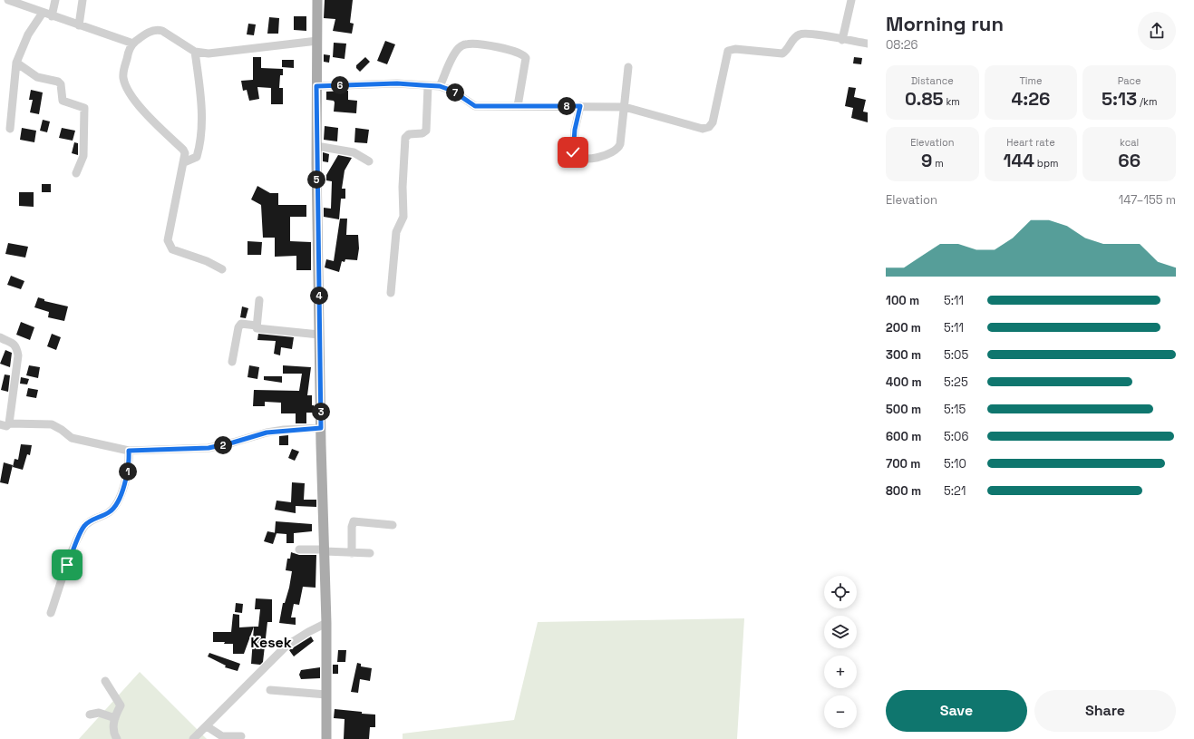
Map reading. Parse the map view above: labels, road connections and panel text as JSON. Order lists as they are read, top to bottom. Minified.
{"districts":["Kesek"],"page":{"heading":["Morning run","08:26"],"stats":[["Distance","0.85 km"],["Time","4:26"],["Pace","5:13 /km"],["Elevation","9 m"],["Heart rate","144 bpm"],["kcal","66"]],"pins":["6","7","8","5","4","3","2","1"],"chart":["Elevation","147–155 m"],"list":[{"name":"100 m","note":"5:11"},{"name":"200 m","note":"5:11"},{"name":"300 m","note":"5:05"},{"name":"400 m","note":"5:25"},{"name":"500 m","note":"5:15"},{"name":"600 m","note":"5:06"},{"name":"700 m","note":"5:10"},{"name":"800 m","note":"5:21"}],"map_buttons":["+","−"],"buttons":["Save","Share"]}}
